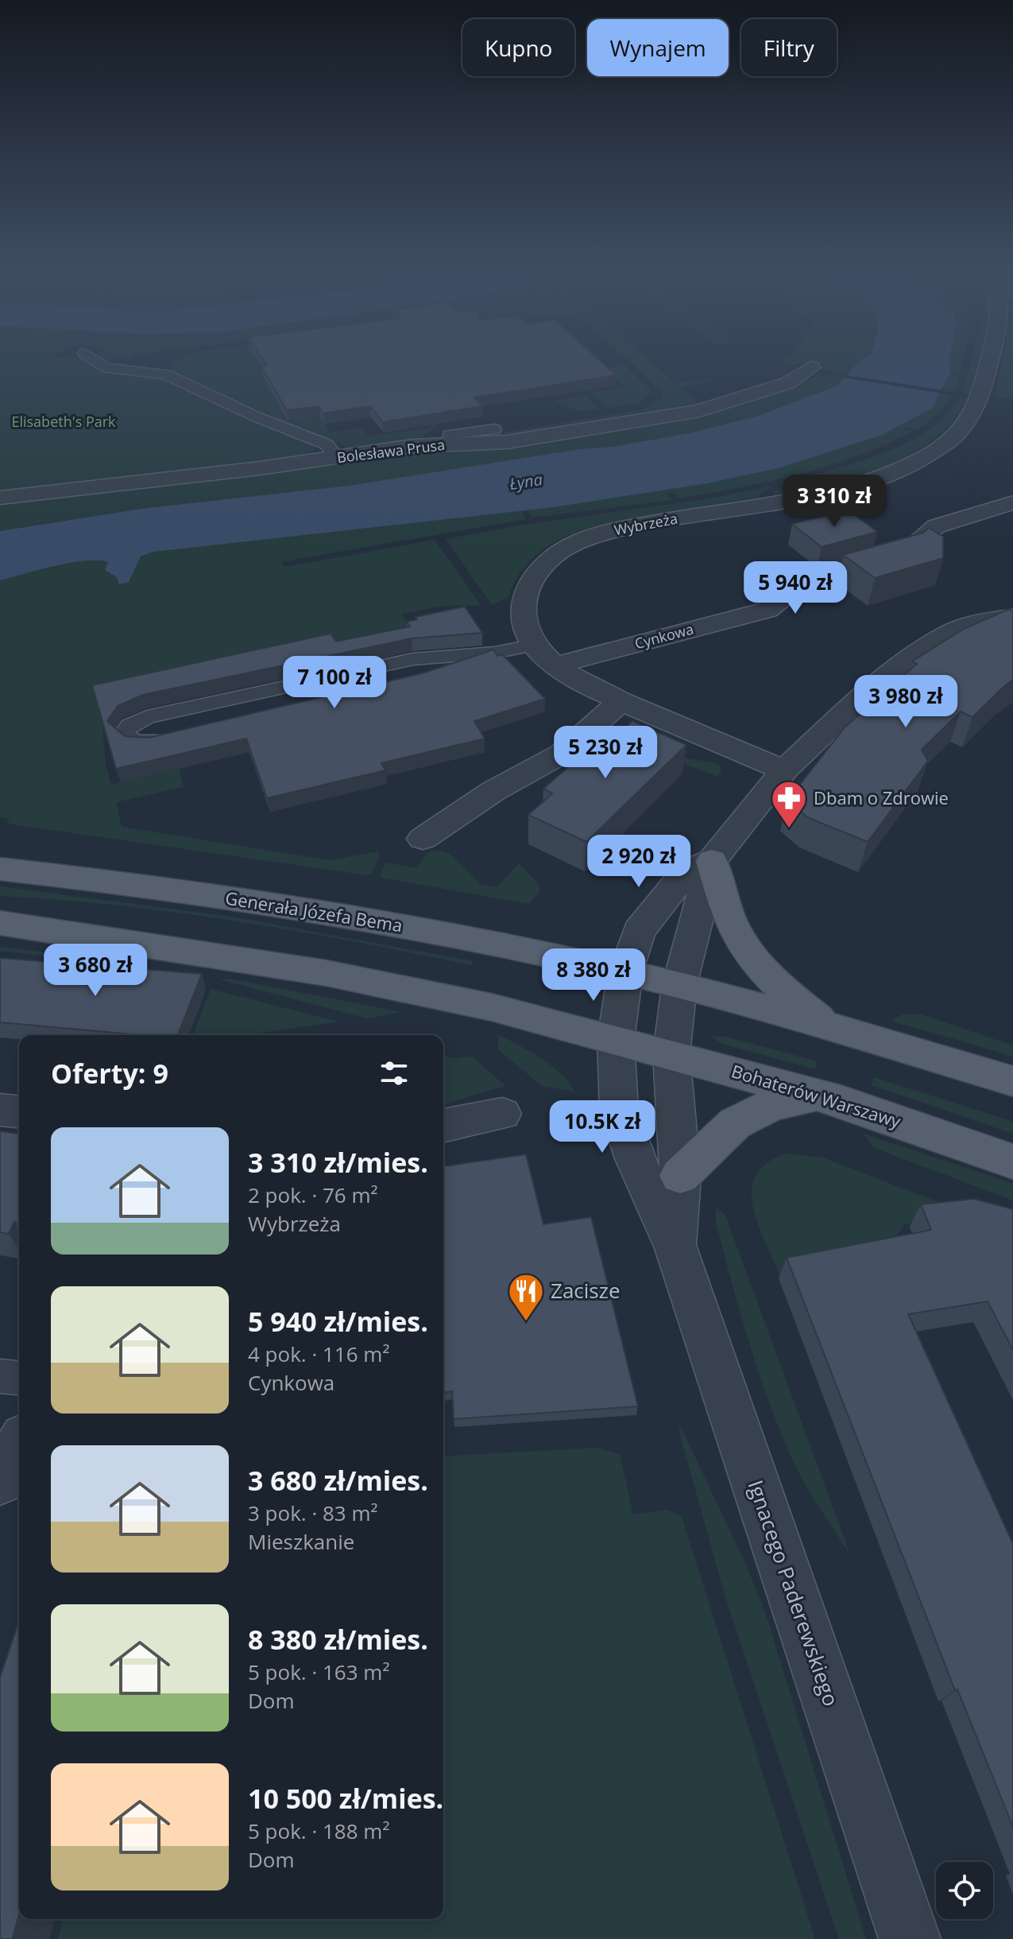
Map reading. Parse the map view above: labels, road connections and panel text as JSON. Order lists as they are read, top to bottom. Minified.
{"streets":{"main road":["Generała Józefa Bema","Bohaterów Warszawy"],"street":["Bolesława Prusa","Wybrzeża","Cynkowa","Ignacego Paderewskiego"]},"crossings":[["Wybrzeża","Cynkowa"],["Generała Józefa Bema","Ignacego Paderewskiego"],["Bohaterów Warszawy","Ignacego Paderewskiego"]],"water":["Łyna"],"parks":["Elisabeth's Park"],"places":{"pharmacy":["Dbam o Zdrowie"],"restaurant":["Zacisze"]},"page":{"chip":["Kupno","Wynajem","Filtry"],"price":["3 310 zł","5 940 zł","7 100 zł","3 980 zł","5 230 zł","2 920 zł","3 680 zł","8 380 zł","10.5K zł"],"heading":"Oferty: 9","list":[{"name":"3 310 zł/mies.","note":"2 pok. · 76 m² · Wybrzeża"},{"name":"5 940 zł/mies.","note":"4 pok. · 116 m² · Cynkowa"},{"name":"3 680 zł/mies.","note":"3 pok. · 83 m² · Mieszkanie"},{"name":"8 380 zł/mies.","note":"5 pok. · 163 m² · Dom"},{"name":"10 500 zł/mies.","note":"5 pok. · 188 m² · Dom"}]}}
